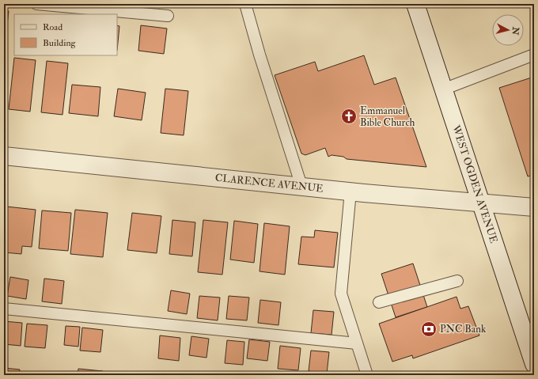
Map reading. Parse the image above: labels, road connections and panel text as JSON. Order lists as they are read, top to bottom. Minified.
{"streets":{"street":["CLARENCE AVENUE","WEST OGDEN AVENUE"]},"crossings":[["CLARENCE AVENUE","WEST OGDEN AVENUE"]],"places":{"church":["Emmanuel Bible Church"],"bank":["PNC Bank"]},"legend":["Road","Building"],"north":"right"}
